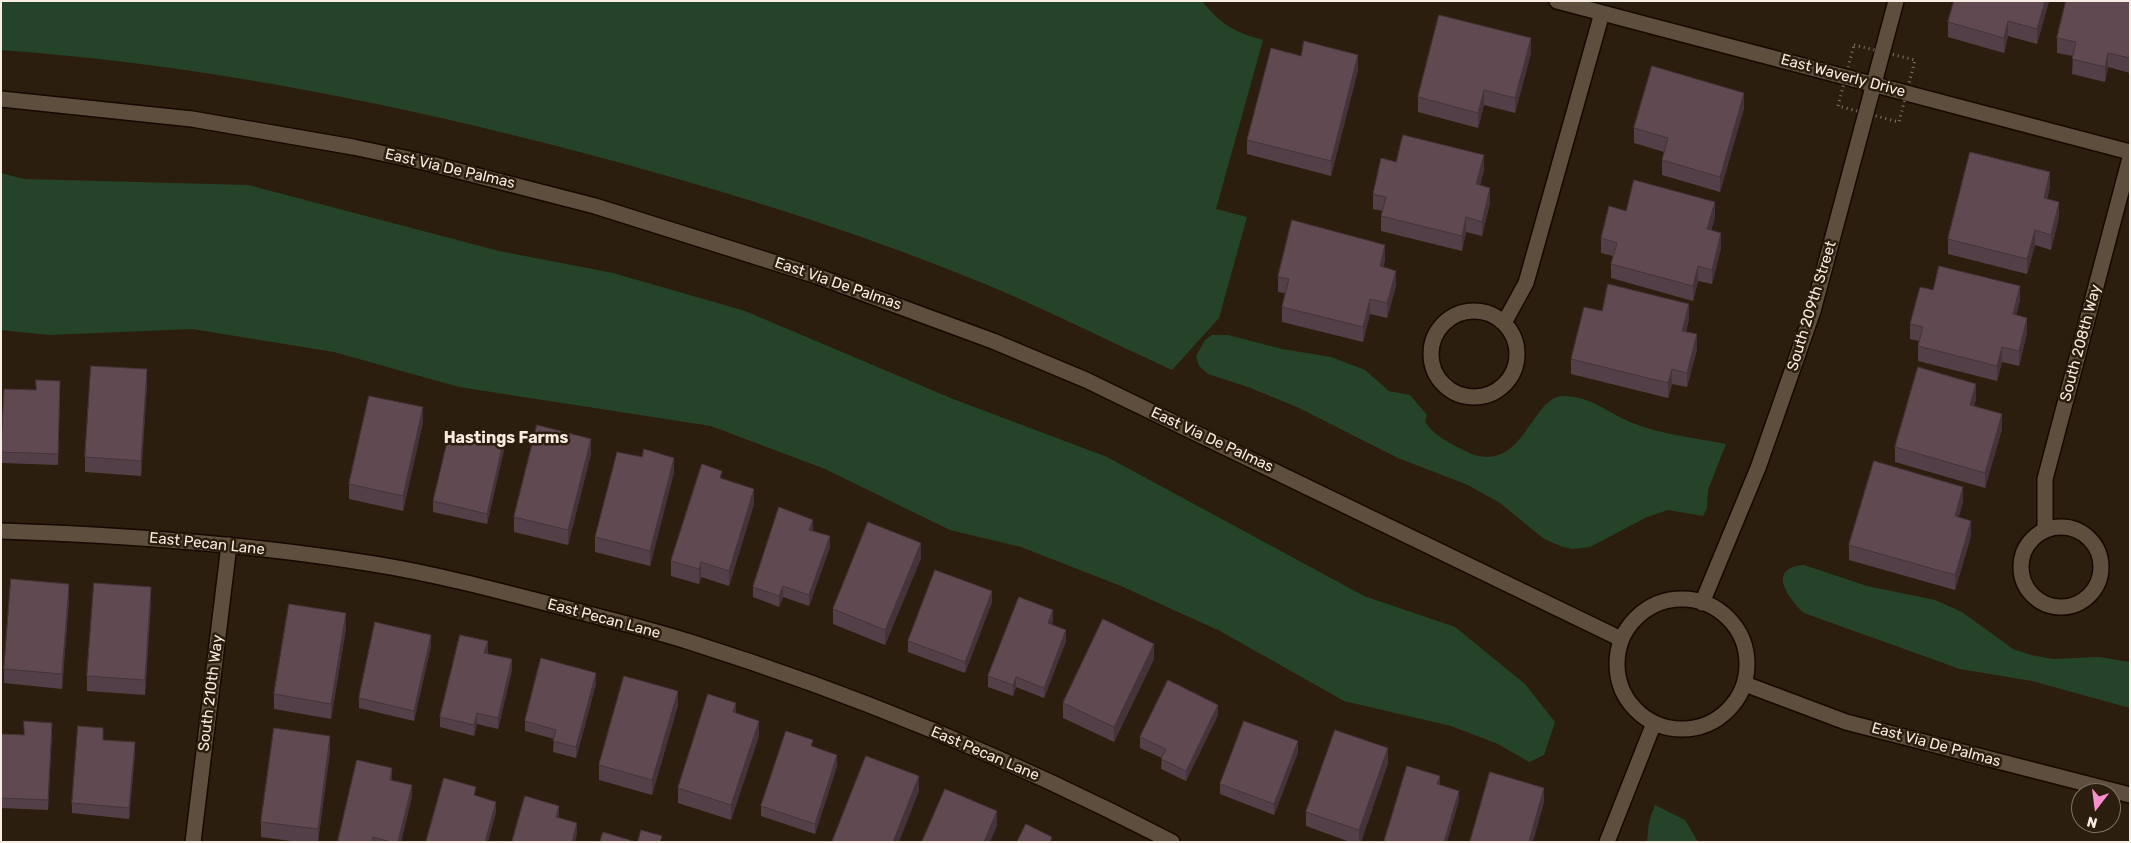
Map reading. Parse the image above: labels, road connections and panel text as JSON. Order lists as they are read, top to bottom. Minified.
{"streets":{"street":["East Waverly Drive","East Via De Palmas","South 209th Street","South 208th Way","East Pecan Lane","South 210th Way"]},"crossings":[["East Waverly Drive","South 209th Street"],["East Via De Palmas","South 209th Street"],["East Pecan Lane","South 210th Way"]],"districts":["Hastings Farms"],"north":"bottom"}
